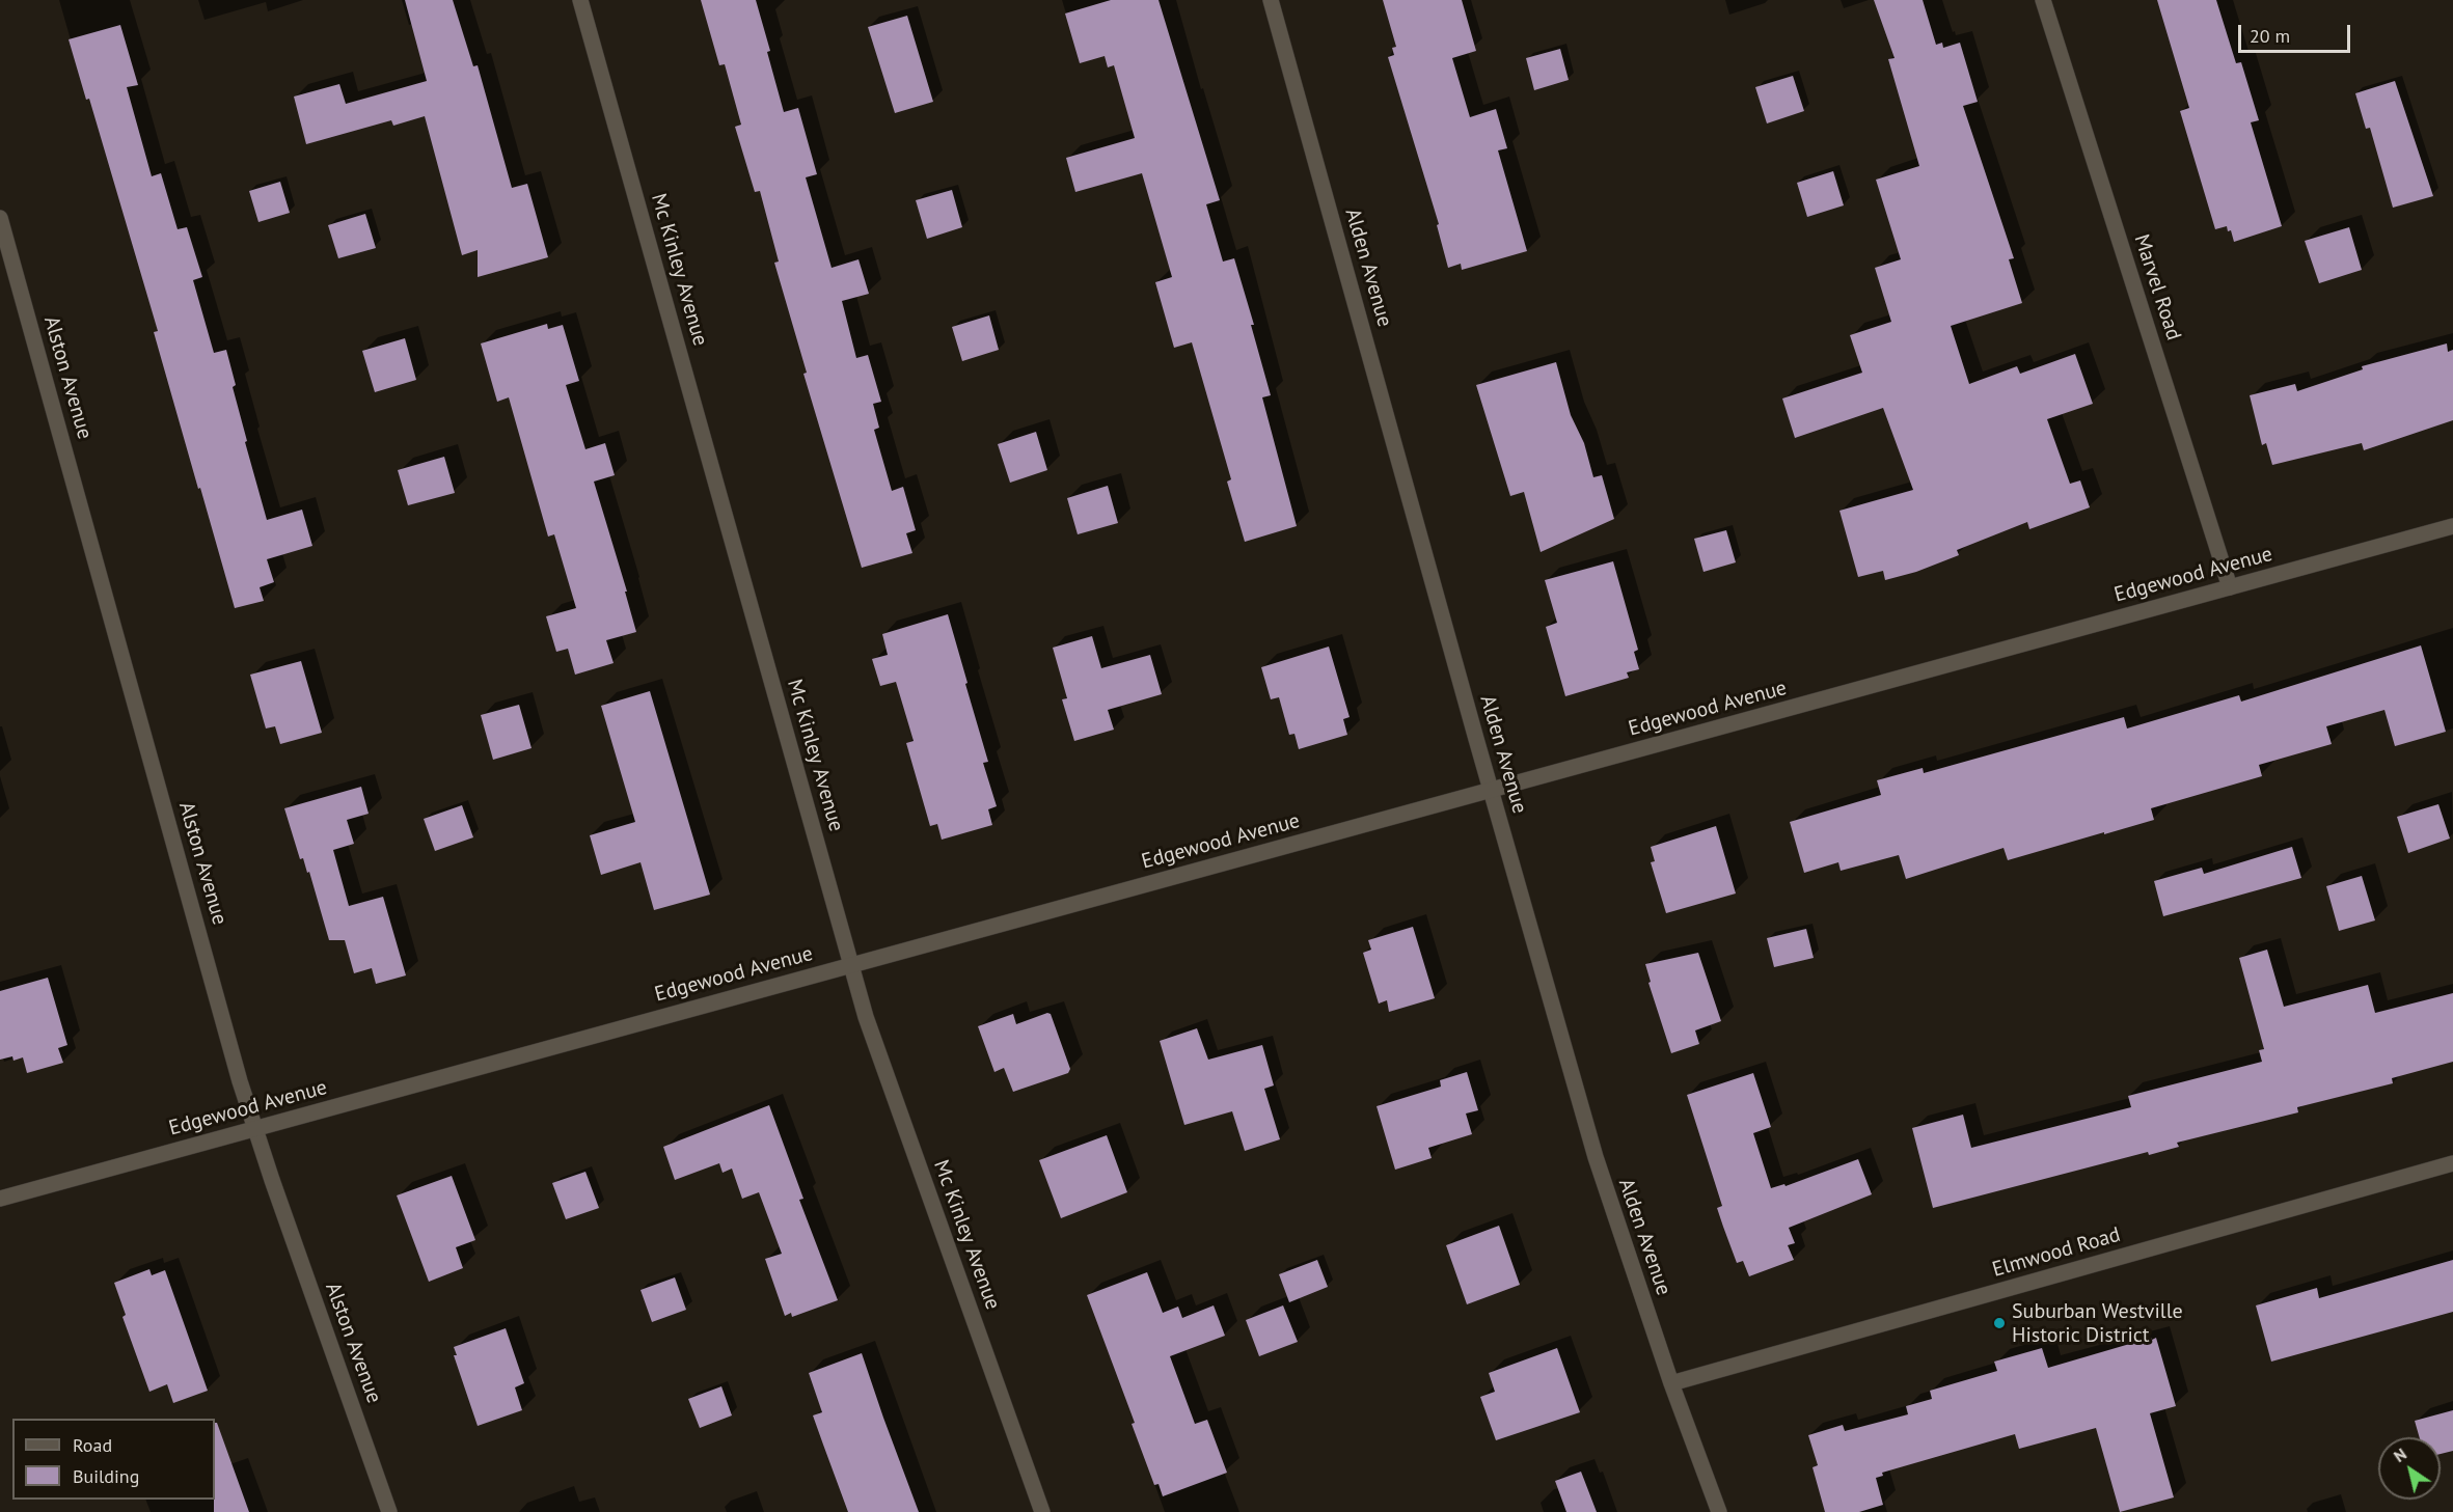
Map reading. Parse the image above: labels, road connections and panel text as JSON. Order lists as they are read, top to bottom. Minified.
{"streets":{"street":["Alden Avenue","Mc Kinley Avenue","Marvel Road","Alston Avenue","Edgewood Avenue","Elmwood Road"]},"crossings":[["Alden Avenue","Edgewood Avenue"],["Alden Avenue","Elmwood Road"],["Mc Kinley Avenue","Edgewood Avenue"],["Marvel Road","Edgewood Avenue"],["Alston Avenue","Edgewood Avenue"]],"places":["Suburban Westville Historic District"],"legend":["Road","Building"],"scale_bar":"20 m","north":"top left"}
